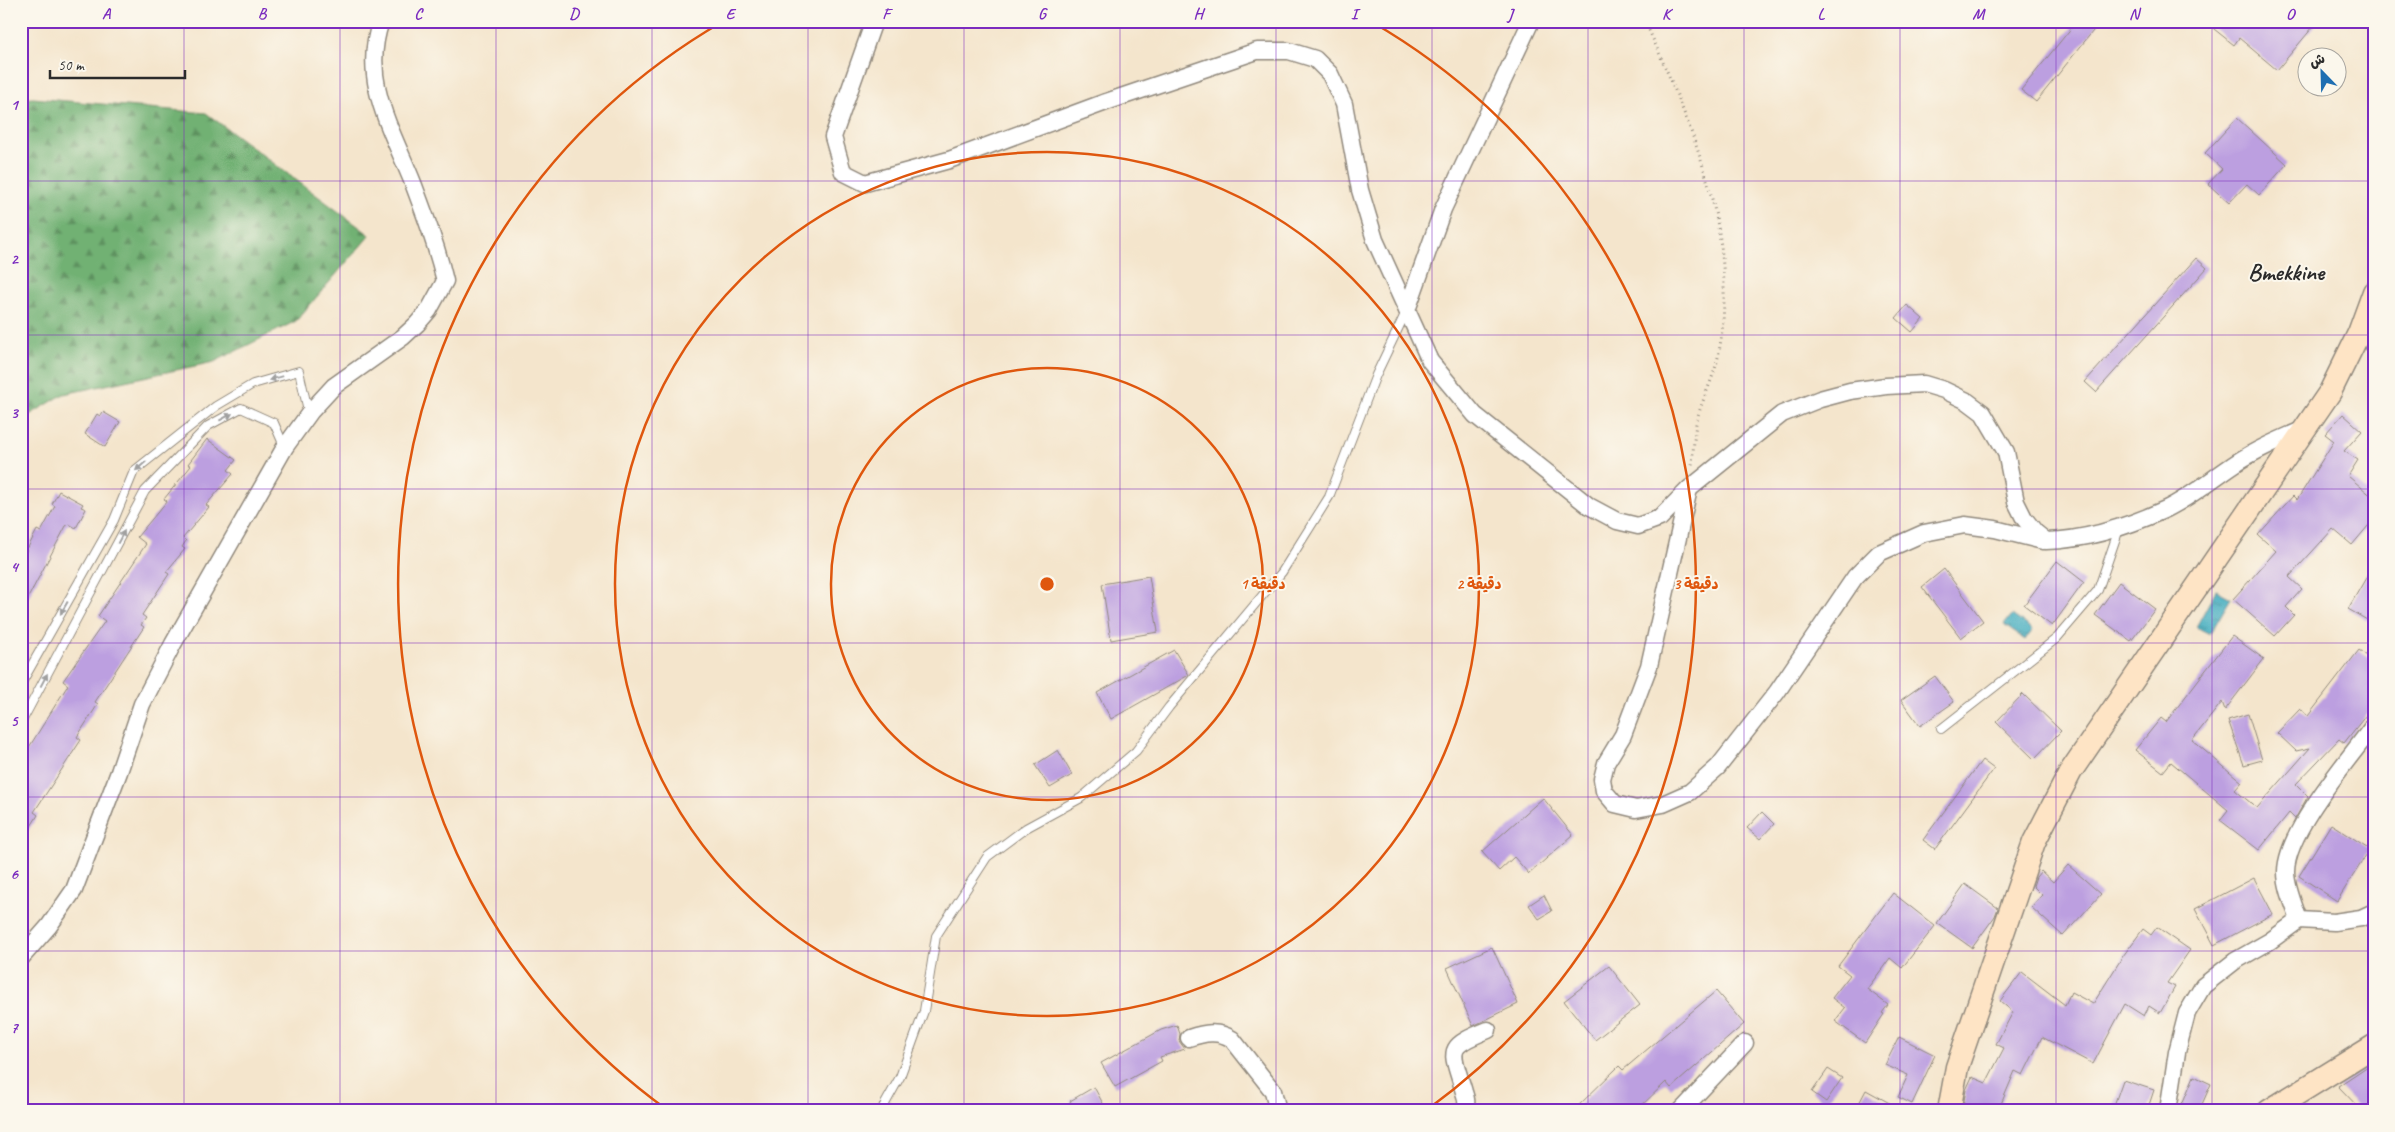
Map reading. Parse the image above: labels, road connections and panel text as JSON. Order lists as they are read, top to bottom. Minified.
{"districts":["Bmekkine"],"scale_bar":"50 m","north":"top left","grid":{"columns":["A","B","C","D","E","F","G","H","I","J","K","L","M","N","O"],"rows":["1","2","3","4","5","6","7"]},"rings":["1 دقيقة","2 دقيقة","3 دقيقة"]}
